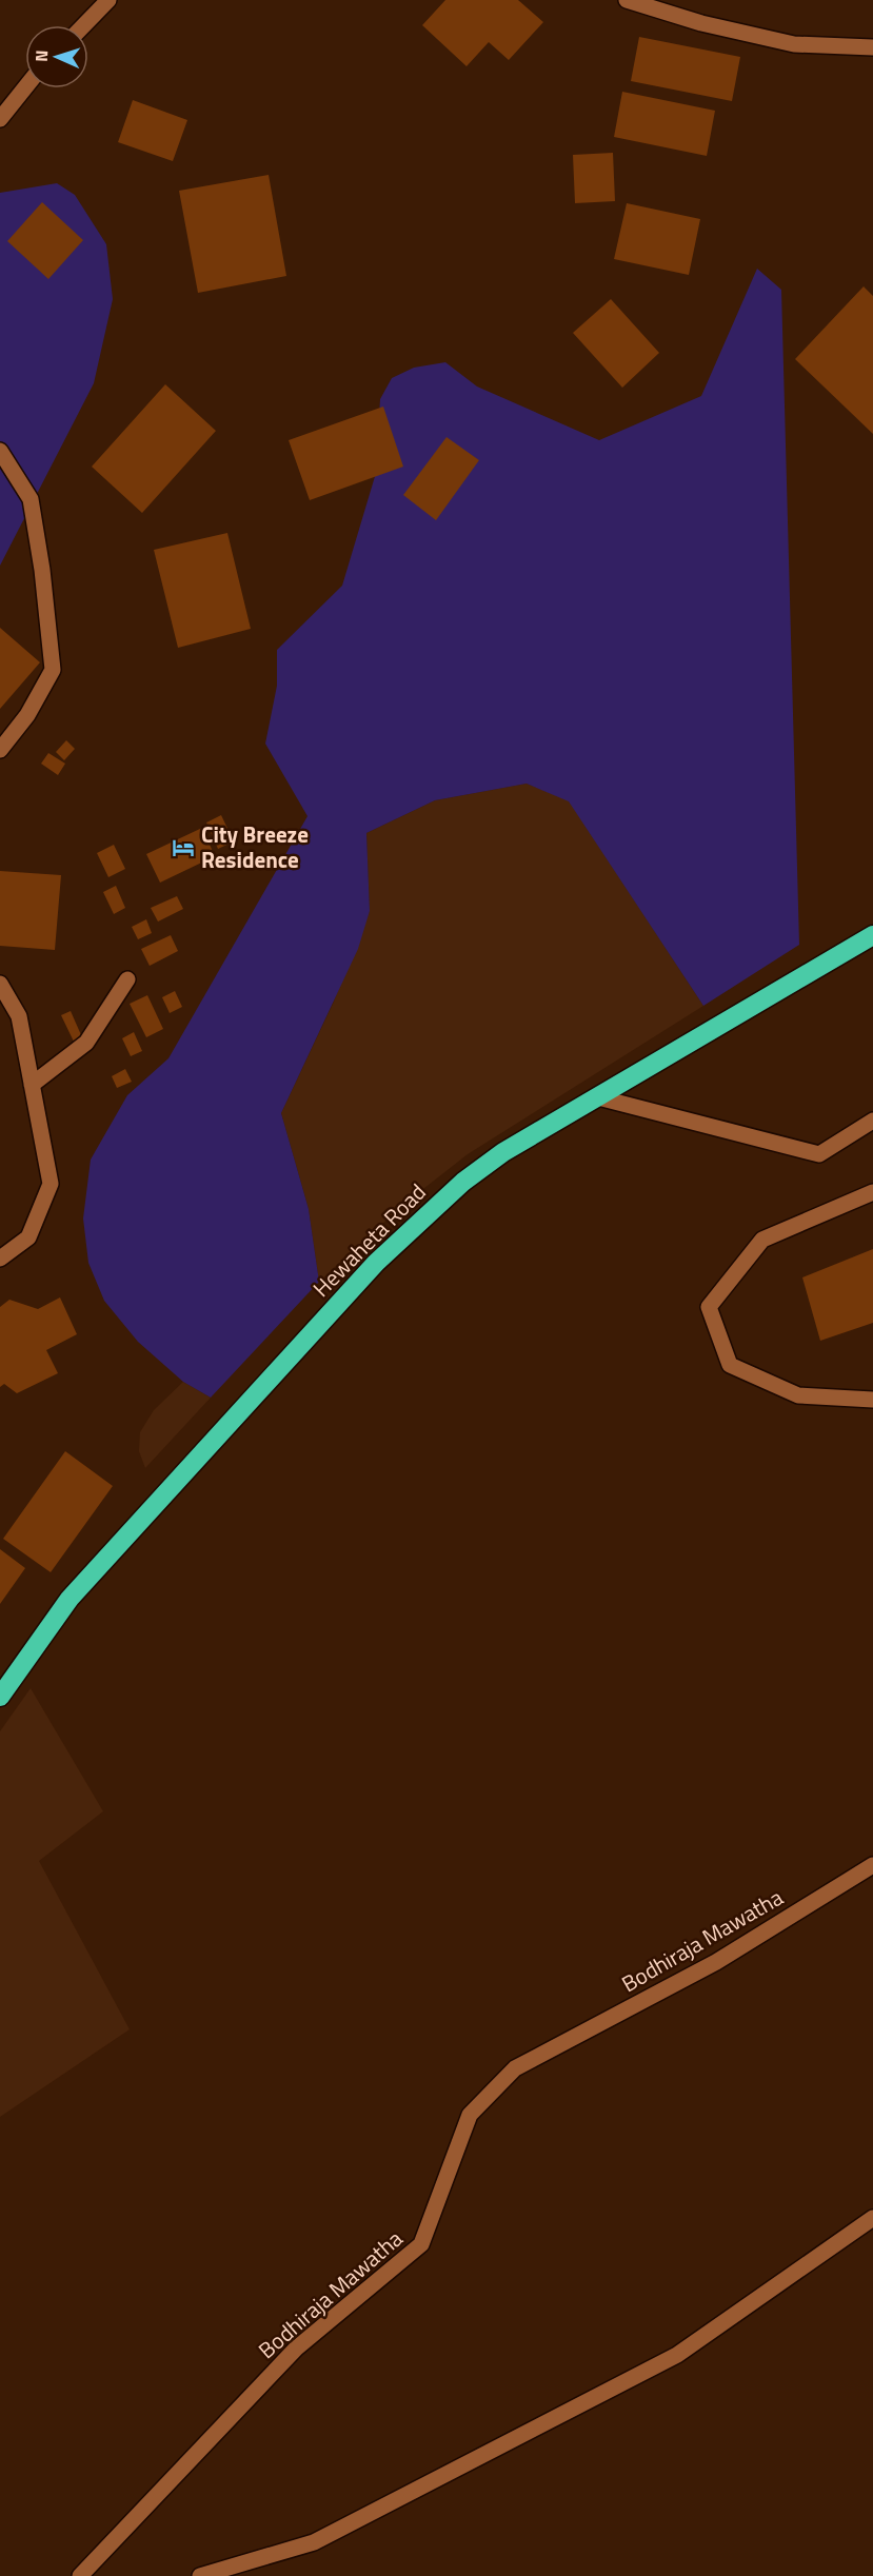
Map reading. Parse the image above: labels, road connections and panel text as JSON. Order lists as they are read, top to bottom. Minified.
{"streets":{"highway":["Hewaheta Road"],"street":["Bodhiraja Mawatha"]},"places":{"hotel":["City Breeze Residence"]},"north":"left"}
